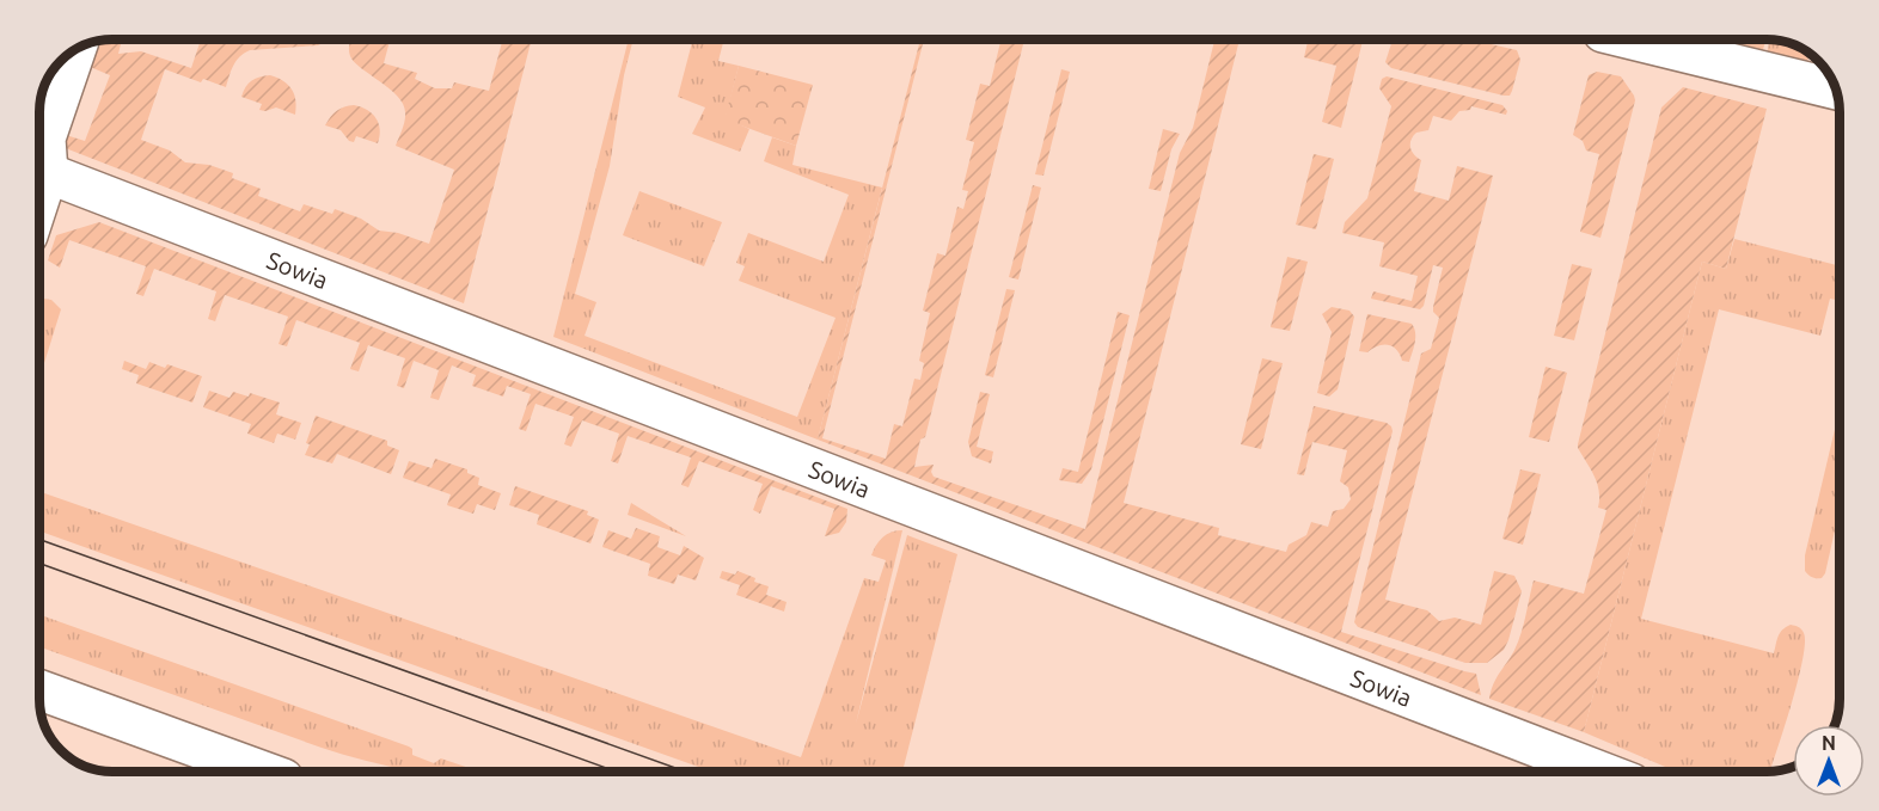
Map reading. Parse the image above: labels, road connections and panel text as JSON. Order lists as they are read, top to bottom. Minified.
{"streets":{"street":["Sowia"]},"north":"top"}
